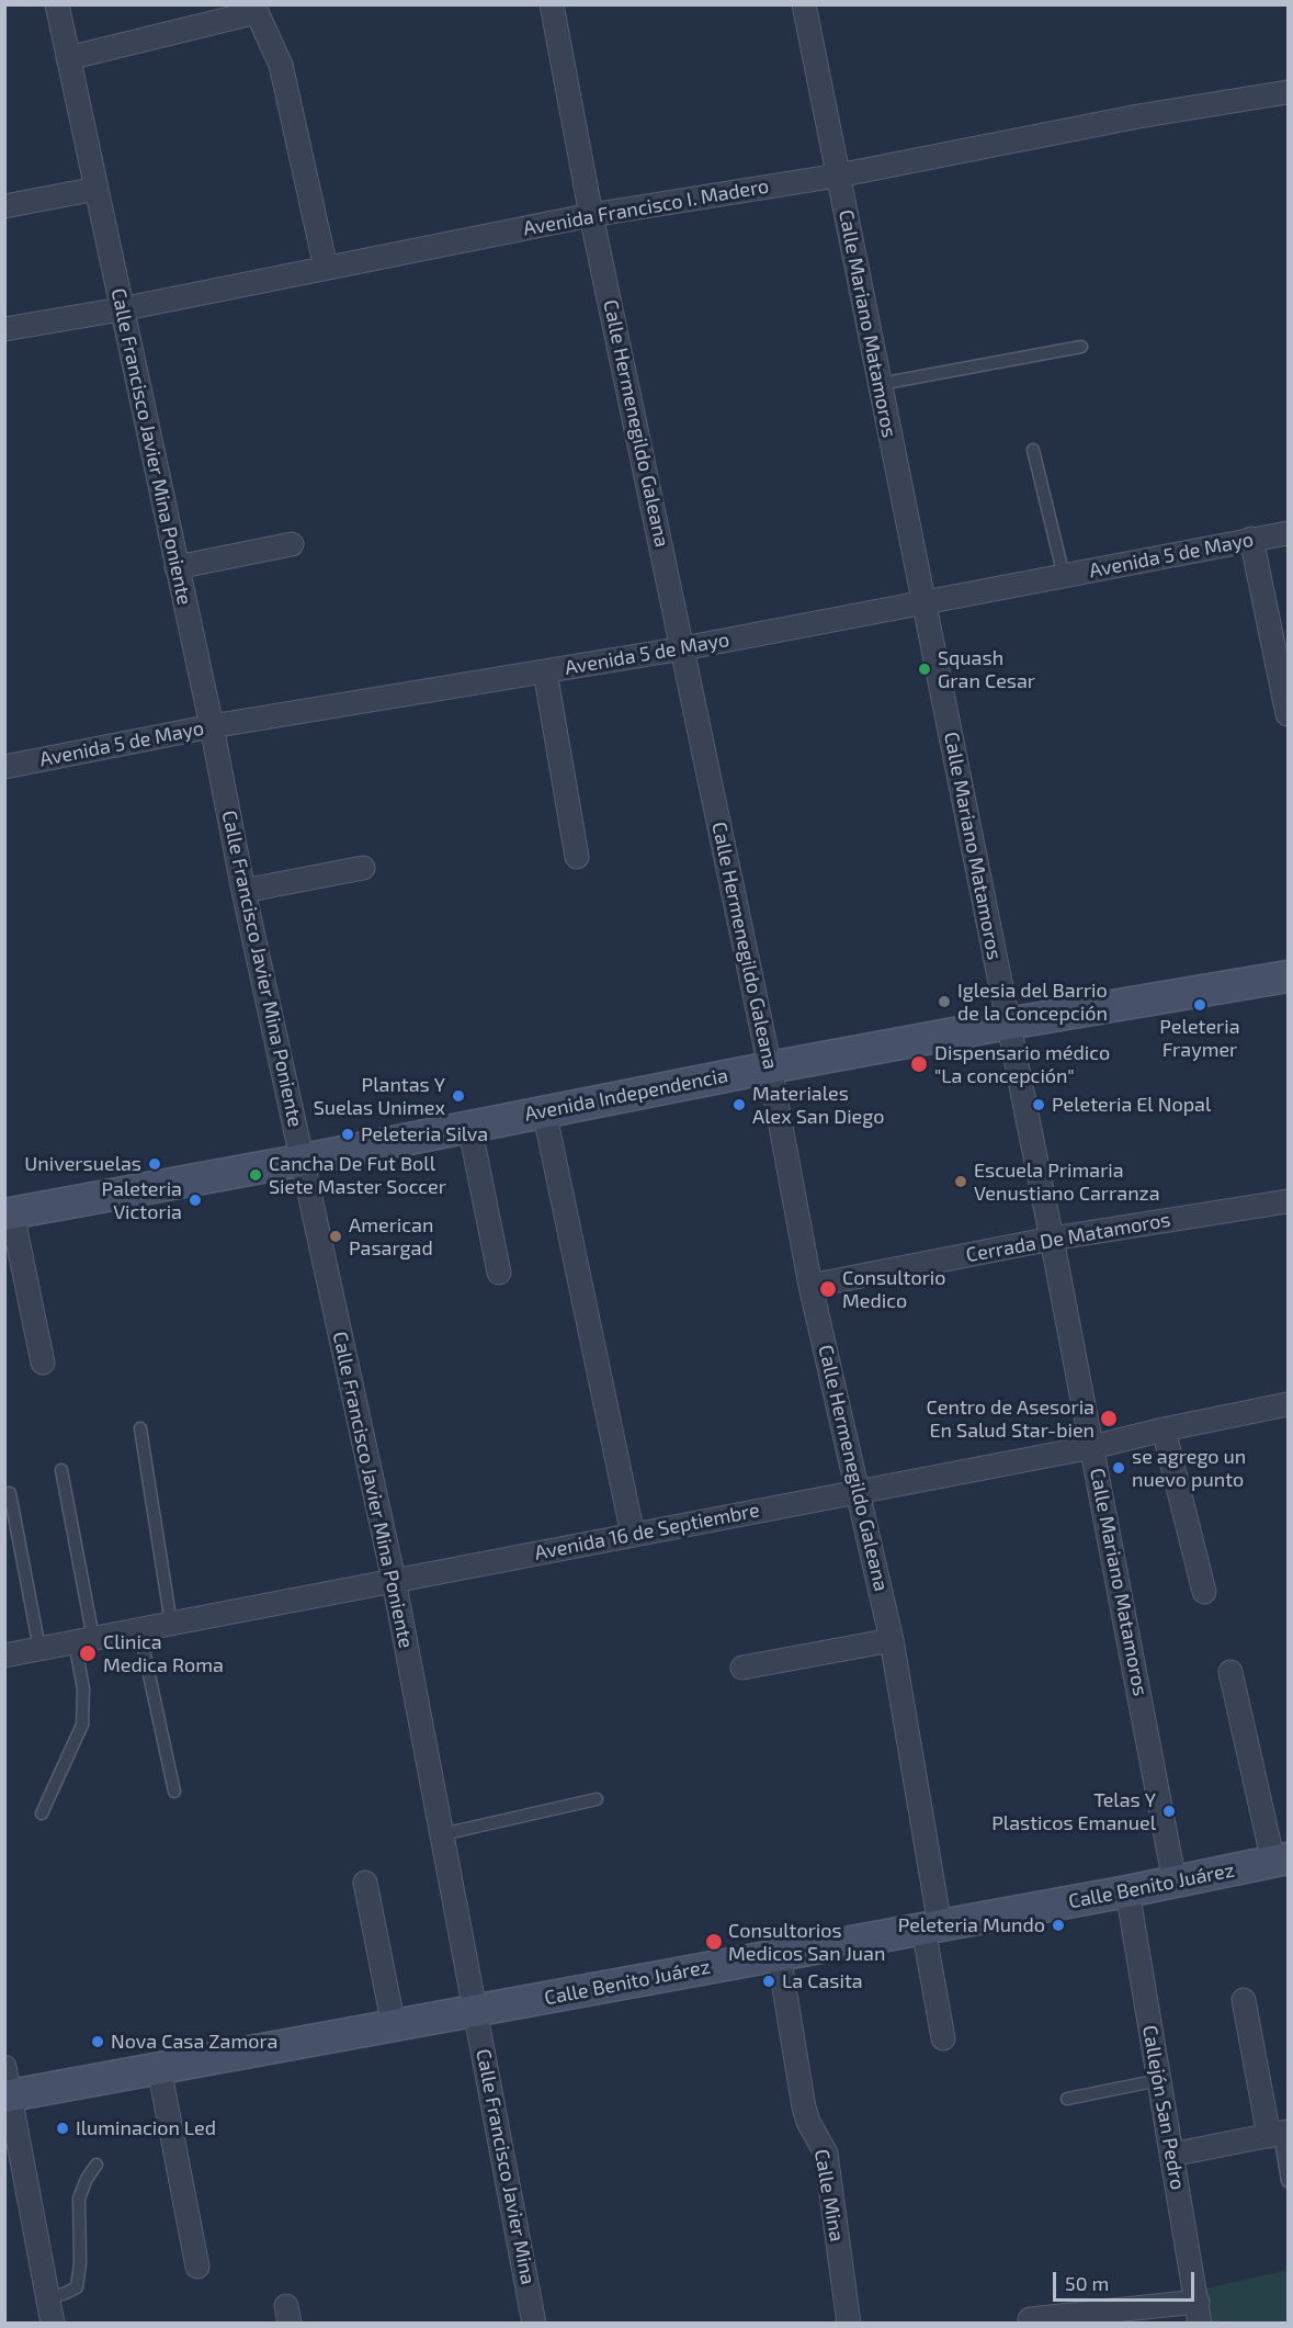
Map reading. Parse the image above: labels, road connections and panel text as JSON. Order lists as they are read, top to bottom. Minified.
{"streets":{"main road":["Avenida Independencia","Calle Benito Juárez"],"street":["Avenida Francisco I. Madero","Calle Mariano Matamoros","Calle Hermenegildo Galeana","Calle Francisco Javier Mina Poniente","Avenida 5 de Mayo","Cerrada De Matamoros","Avenida 16 de Septiembre","Callejón San Pedro","Calle Francisco Javier Mina","Calle Mina"]},"crossings":[["Avenida Francisco I. Madero","Calle Mariano Matamoros"],["Avenida Francisco I. Madero","Calle Hermenegildo Galeana"],["Avenida Francisco I. Madero","Calle Francisco Javier Mina Poniente"],["Calle Mariano Matamoros","Avenida 5 de Mayo"],["Calle Mariano Matamoros","Avenida Independencia"],["Calle Mariano Matamoros","Cerrada De Matamoros"],["Calle Mariano Matamoros","Avenida 16 de Septiembre"],["Calle Mariano Matamoros","Calle Benito Juárez"],["Calle Hermenegildo Galeana","Avenida 5 de Mayo"],["Calle Hermenegildo Galeana","Avenida Independencia"],["Calle Hermenegildo Galeana","Cerrada De Matamoros"],["Calle Hermenegildo Galeana","Avenida 16 de Septiembre"],["Calle Hermenegildo Galeana","Calle Benito Juárez"],["Calle Francisco Javier Mina Poniente","Avenida 5 de Mayo"],["Calle Francisco Javier Mina Poniente","Avenida Independencia"],["Calle Francisco Javier Mina Poniente","Avenida 16 de Septiembre"],["Calle Francisco Javier Mina Poniente","Calle Benito Juárez"],["Calle Francisco Javier Mina Poniente","Calle Francisco Javier Mina"],["Calle Benito Juárez","Callejón San Pedro"],["Calle Benito Juárez","Calle Francisco Javier Mina"],["Calle Benito Juárez","Calle Mina"]],"places":["Squash Gran Cesar","Iglesia del Barrio de la Concepción","Peleteria Fraymer","Dispensario médico \"La concepción\"","Plantas Y Suelas Unimex","Materiales Alex San Diego","Peleteria El Nopal","Peleteria Silva","Universuelas","Cancha De Fut Boll Siete Master Soccer","Escuela Primaria Venustiano Carranza","Paleteria Victoria","American Pasargad","Consultorio Medico","Centro de Asesoria En Salud Star-bien","se agrego un nuevo punto","Clinica Medica Roma","Telas Y Plasticos Emanuel","Peleteria Mundo","Consultorios Medicos San Juan","La Casita","Nova Casa Zamora","Iluminacion Led"],"scale_bar":"50 m"}
